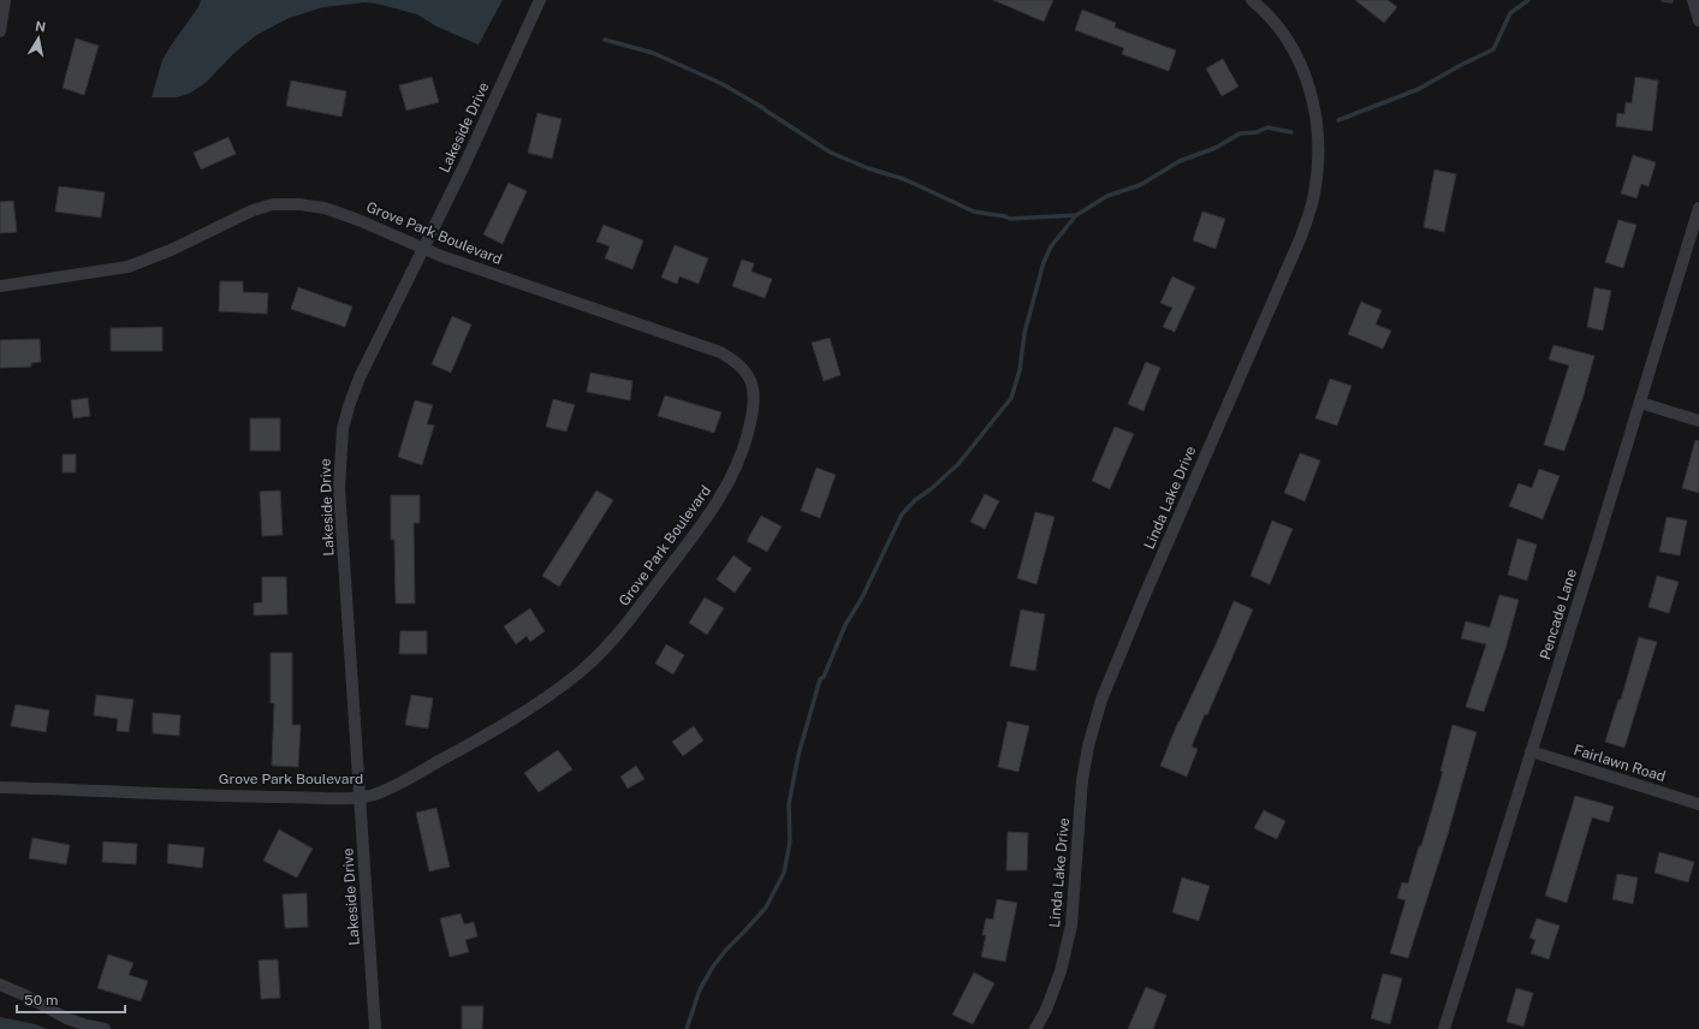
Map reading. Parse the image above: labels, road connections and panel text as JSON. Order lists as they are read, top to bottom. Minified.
{"streets":{"street":["Lakeside Drive","Grove Park Boulevard","Linda Lake Drive","Pencade Lane","Fairlawn Road"]},"crossings":[["Lakeside Drive","Grove Park Boulevard"],["Pencade Lane","Fairlawn Road"]],"scale_bar":"50 m","north":"top"}
